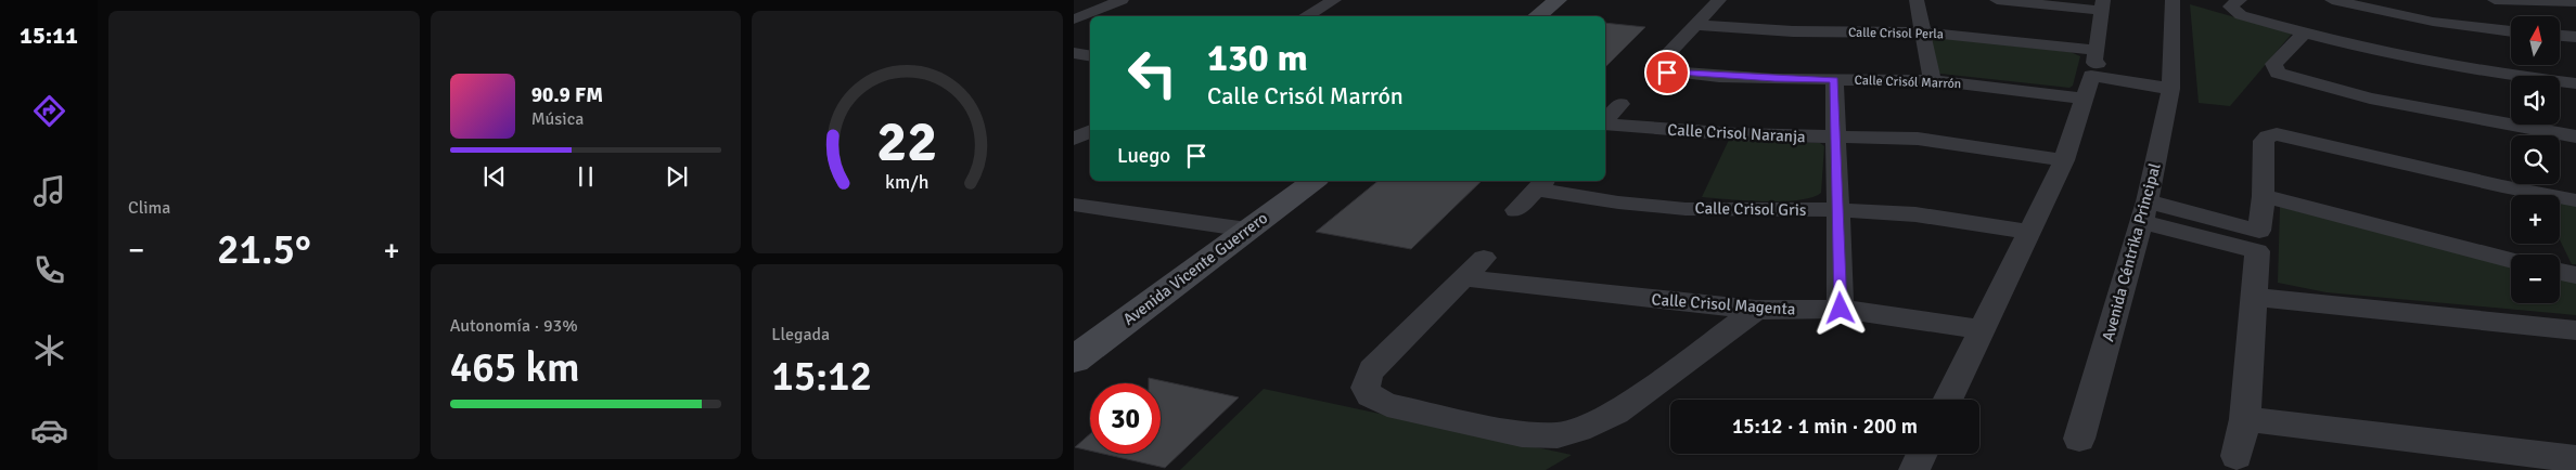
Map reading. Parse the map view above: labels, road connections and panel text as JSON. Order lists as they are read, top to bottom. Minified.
{"streets":{"main road":["Avenida Vicente Guerrero"],"street":["Calle Crisol Perla","Calle Crisól Marrón","Calle Crisol Naranja","Calle Crisol Gris","Avenida Céntrika Principal","Calle Crisol Magenta"]},"crossings":[["Calle Crisol Perla","Calle Crisól Marrón"],["Calle Crisol Perla","Avenida Céntrika Principal"]],"north":"top","page":{"tabs":"15:11","tile":["Clima",["Autonomía · 93%","465 km"],["Llegada","15:12"]],"map_buttons":["+","−"],"turn":["130 m","Calle Crisól Marrón"],"song":["90.9 FM","Música"],"then":"Luego","heat":["−","21.5°","+"],"limit":"30","trip":"15:12 · 1 min · 200 m","gauge":["22","km/h"]}}
